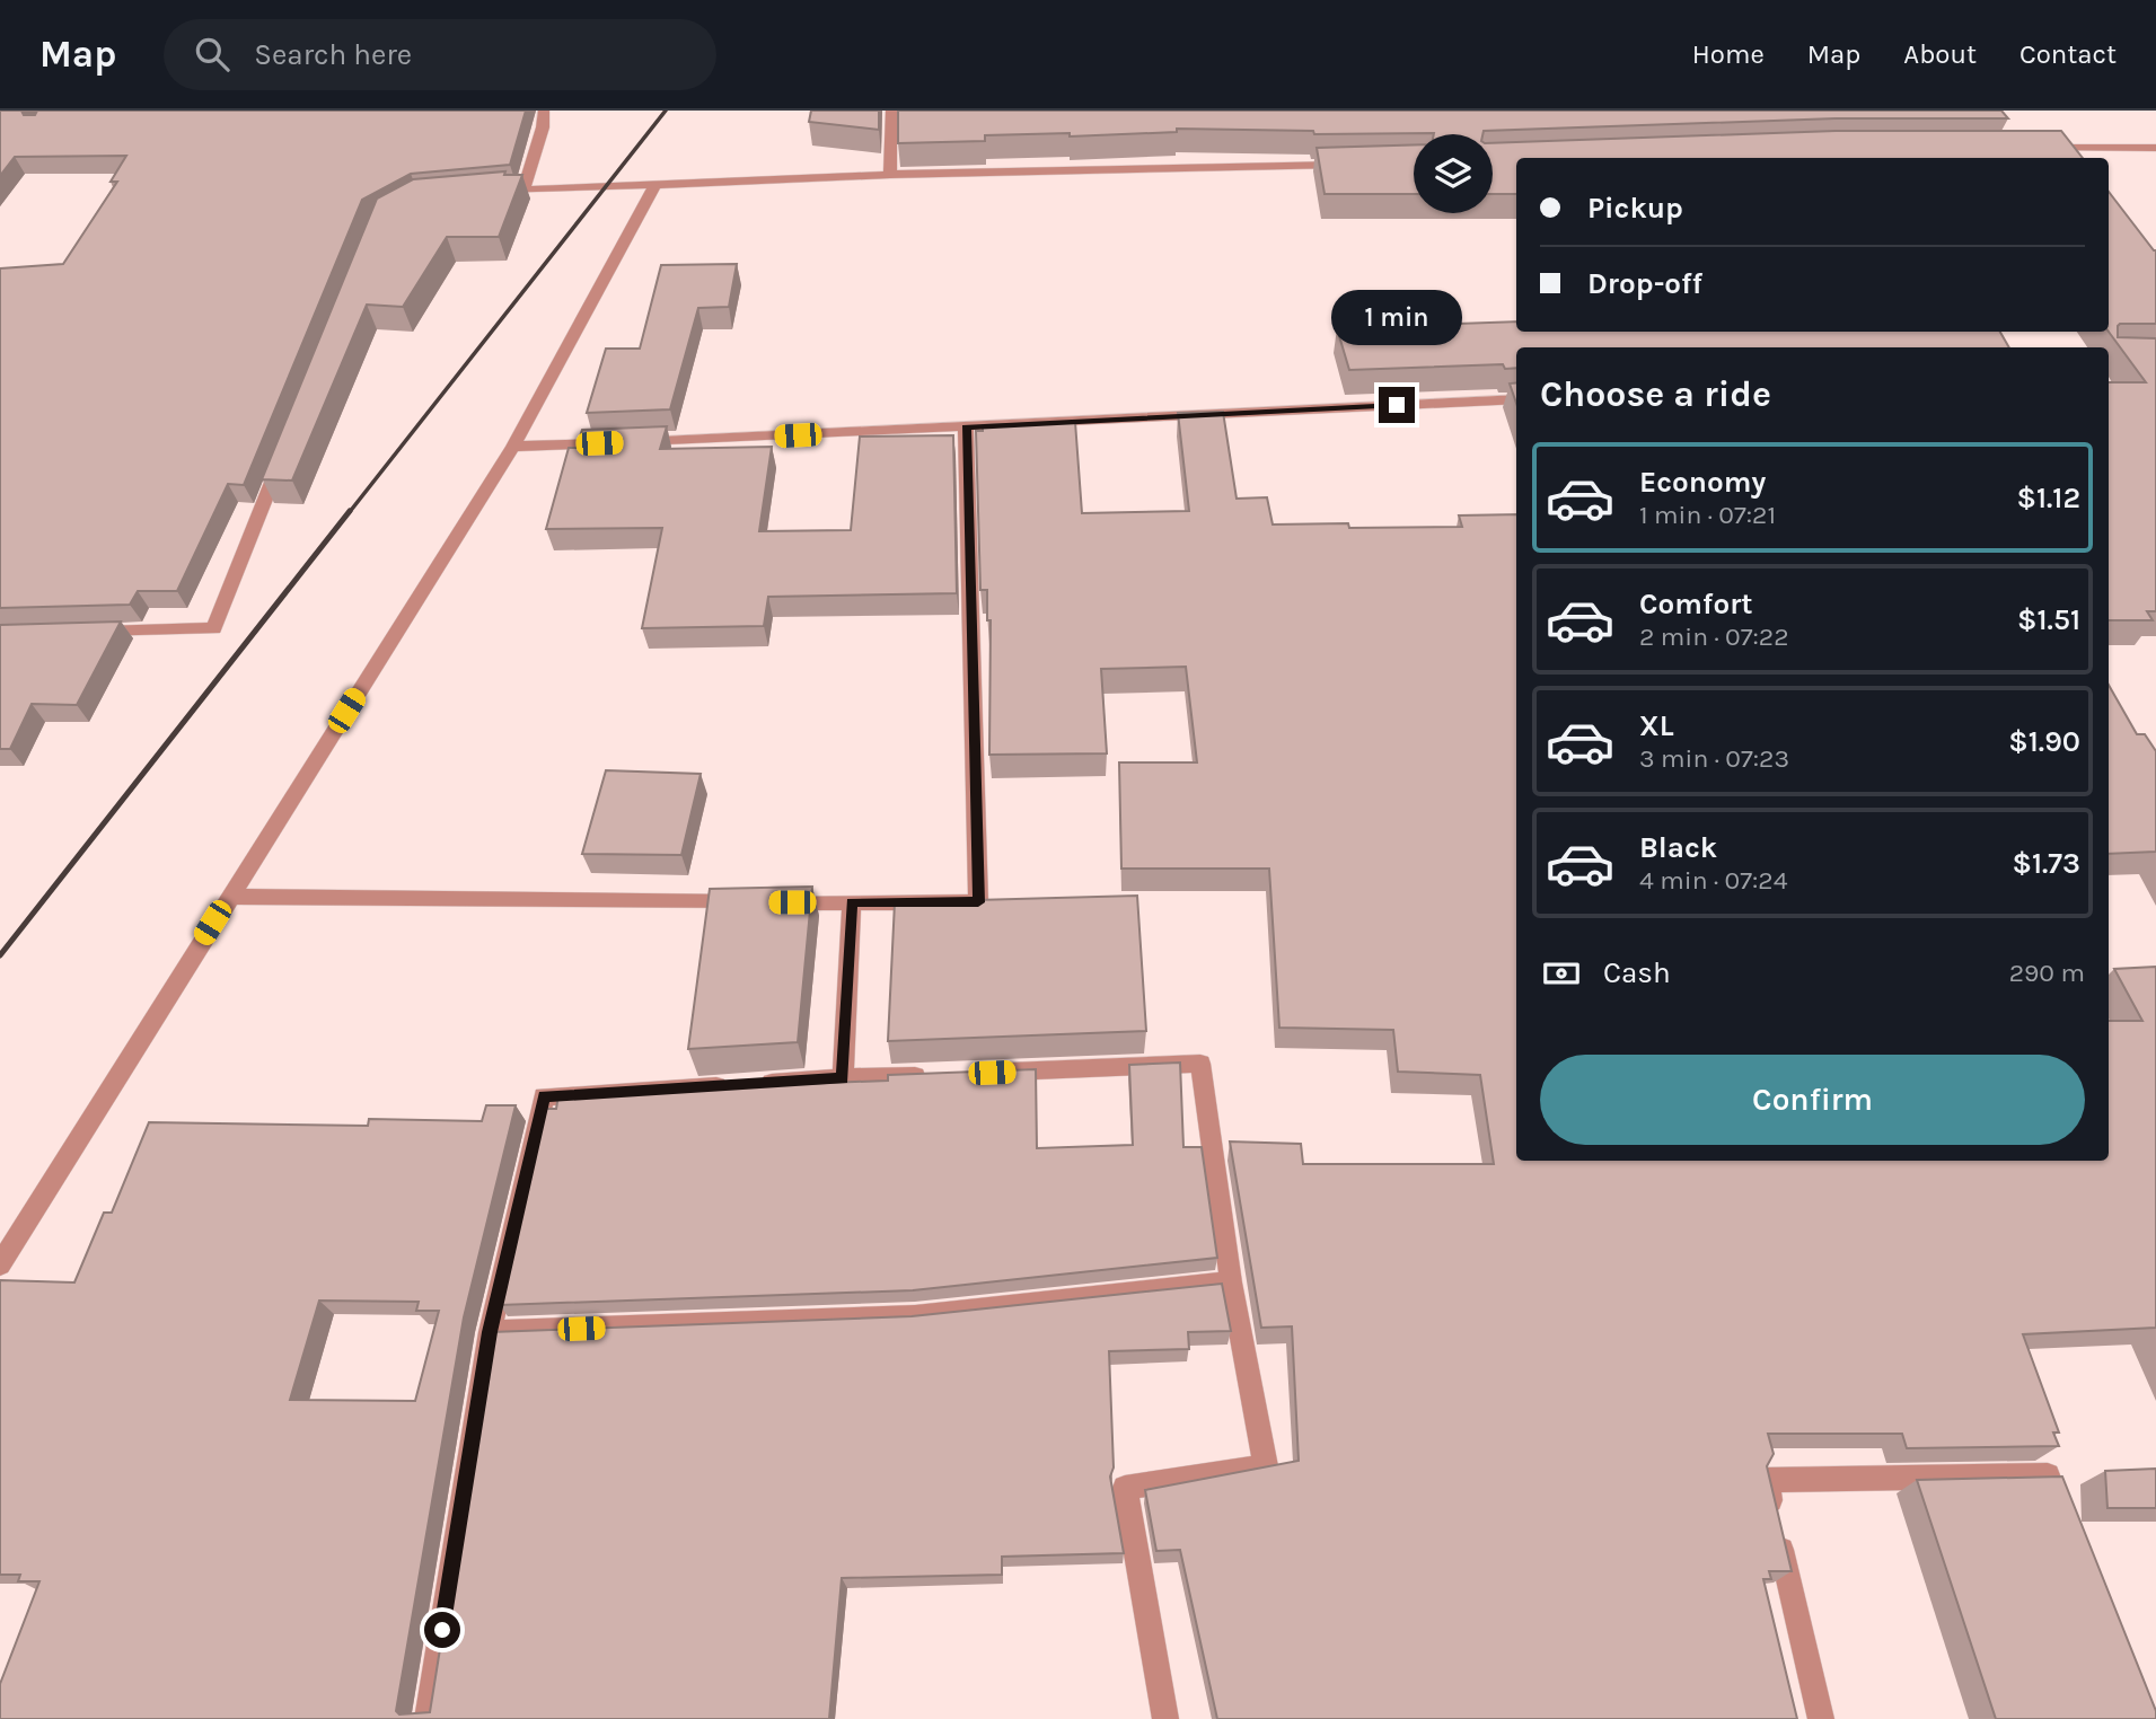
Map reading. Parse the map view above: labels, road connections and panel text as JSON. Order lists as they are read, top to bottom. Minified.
{"page":{"header":"Map","search":"Search here","nav":["Home","Map","About","Contact"],"banner":["Pickup","Drop-off"],"bubble":"1 min","heading":"Choose a ride","list":[{"name":"Economy","note":"1 min · 07:21","value":"$1.12"},{"name":"Comfort","note":"2 min · 07:22","value":"$1.51"},{"name":"XL","note":"3 min · 07:23","value":"$1.90"},{"name":"Black","note":"4 min · 07:24","value":"$1.73"}],"pay":["Cash","290 m"],"buttons":"Confirm"}}
